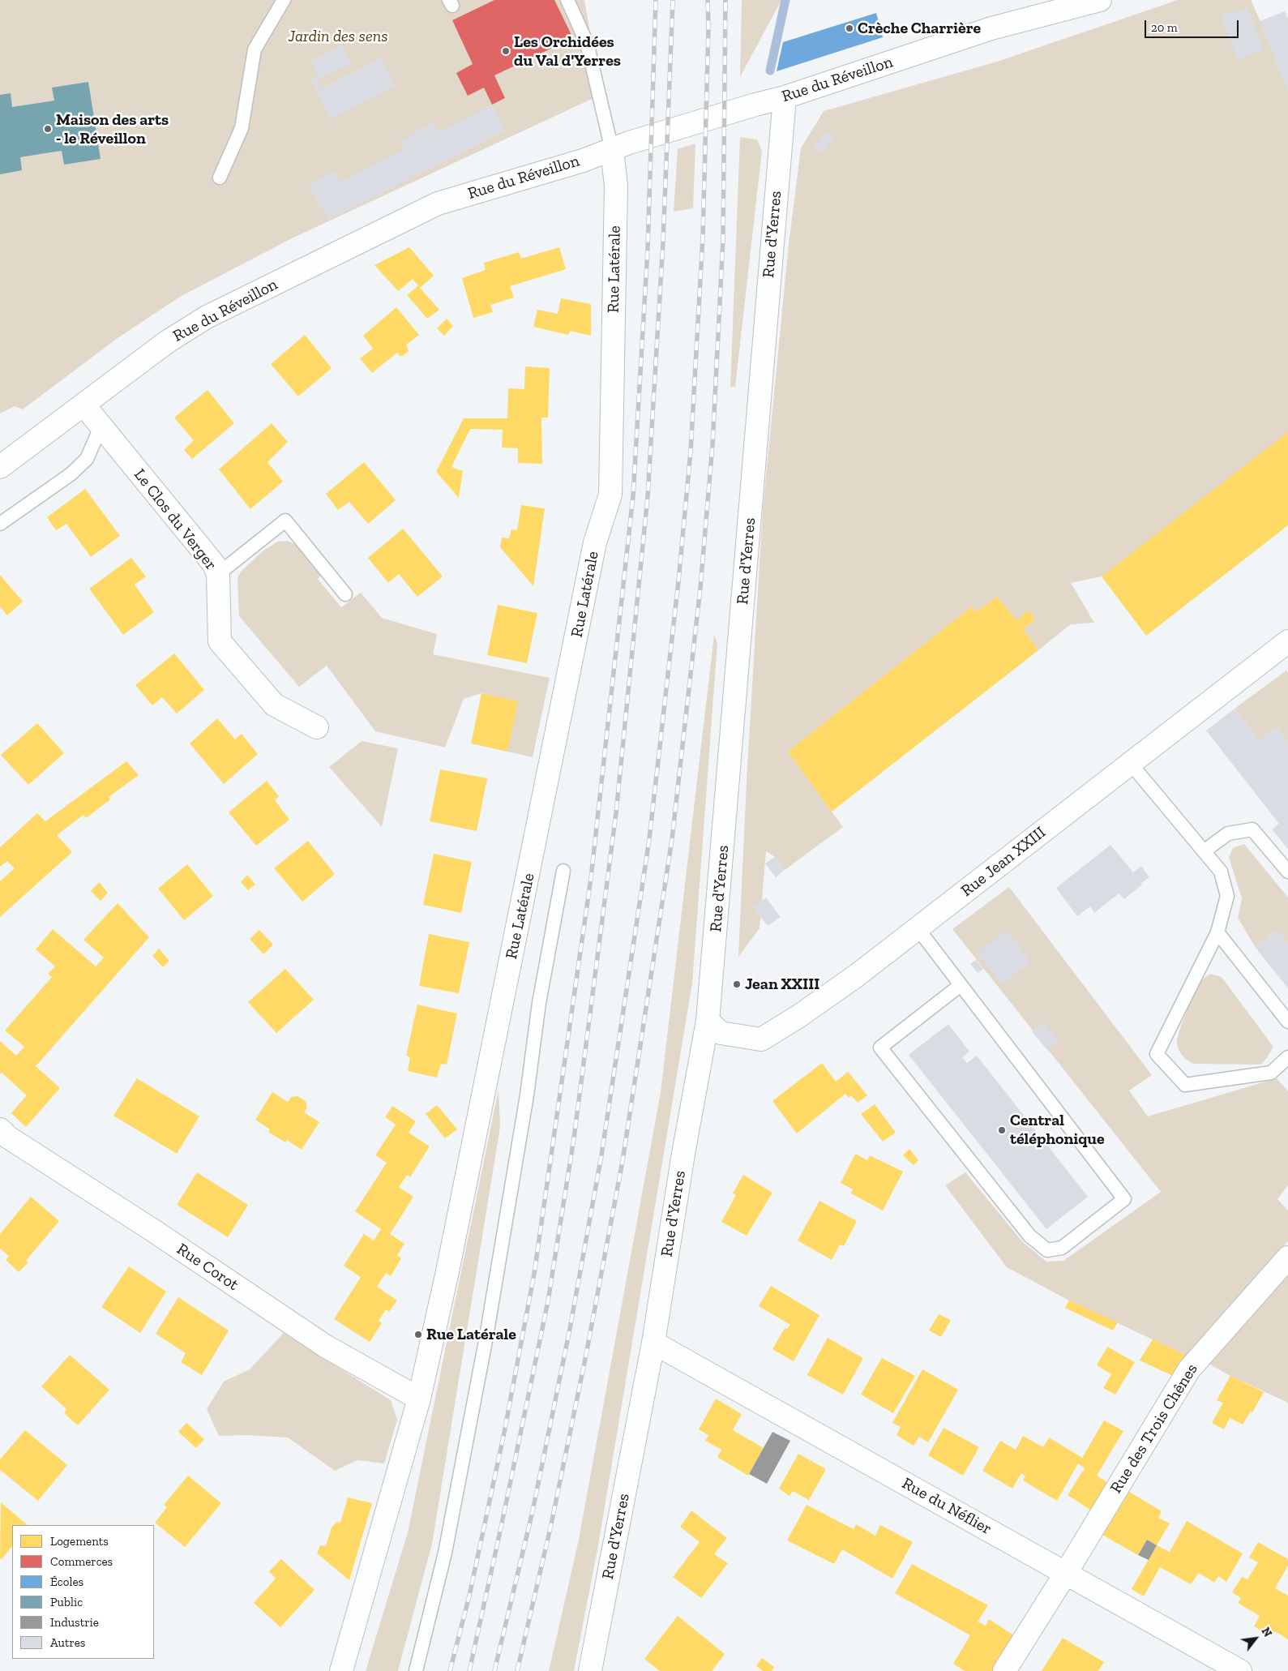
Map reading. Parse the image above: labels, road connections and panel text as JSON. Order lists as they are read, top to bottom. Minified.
{"streets":{"street":["Rue du Réveillon","Rue d'Yerres","Rue Latérale","Le Clos du Verger","Rue Jean XXIII","Rue Corot","Rue des Trois Chênes","Rue du Néflier"]},"crossings":[["Rue du Réveillon","Rue d'Yerres"],["Rue du Réveillon","Rue Latérale"],["Rue du Réveillon","Le Clos du Verger"],["Rue d'Yerres","Rue Jean XXIII"],["Rue d'Yerres","Rue du Néflier"],["Rue Latérale","Rue Corot"],["Rue des Trois Chênes","Rue du Néflier"]],"parks":["Jardin des sens"],"places":["Crèche Charrière","Les Orchidées du Val d'Yerres","Maison des arts - le Réveillon","Jean XXIII","Central téléphonique","Rue Latérale"],"legend":["Logements","Commerces","Écoles","Public","Industrie","Autres"],"scale_bar":"20 m","north":"top right"}
